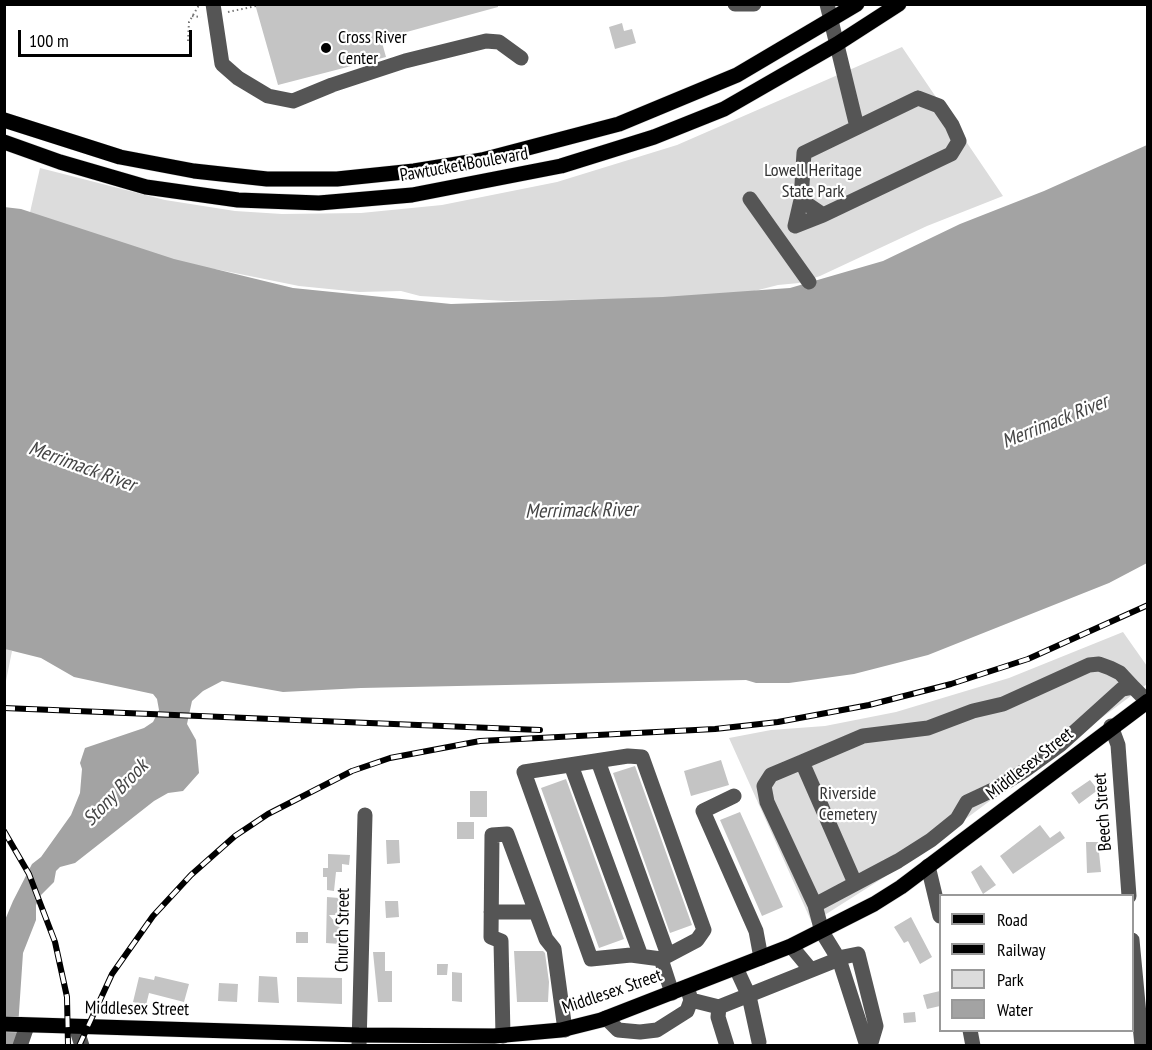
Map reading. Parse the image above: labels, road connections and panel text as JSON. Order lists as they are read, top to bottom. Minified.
{"streets":{"main road":["Pawtucket Boulevard","Middlesex Street"],"street":["Beech Street","Church Street"]},"crossings":[["Middlesex Street","Beech Street"],["Middlesex Street","Church Street"]],"water":["Merrimack River","Stony Brook"],"parks":["Lowell Heritage State Park","Riverside Cemetery"],"places":["Cross River Center"],"legend":["Road","Railway","Park","Water"],"scale_bar":"100 m"}
